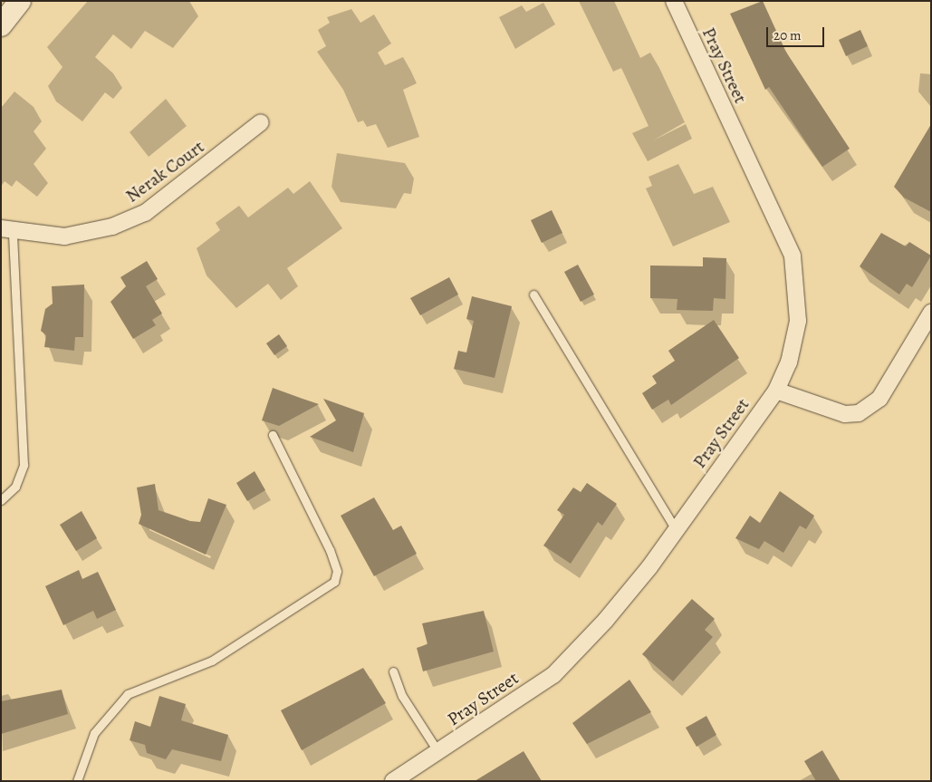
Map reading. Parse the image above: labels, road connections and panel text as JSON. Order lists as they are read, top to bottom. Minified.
{"streets":{"street":["Pray Street","Nerak Court"]},"scale_bar":"20 m"}
